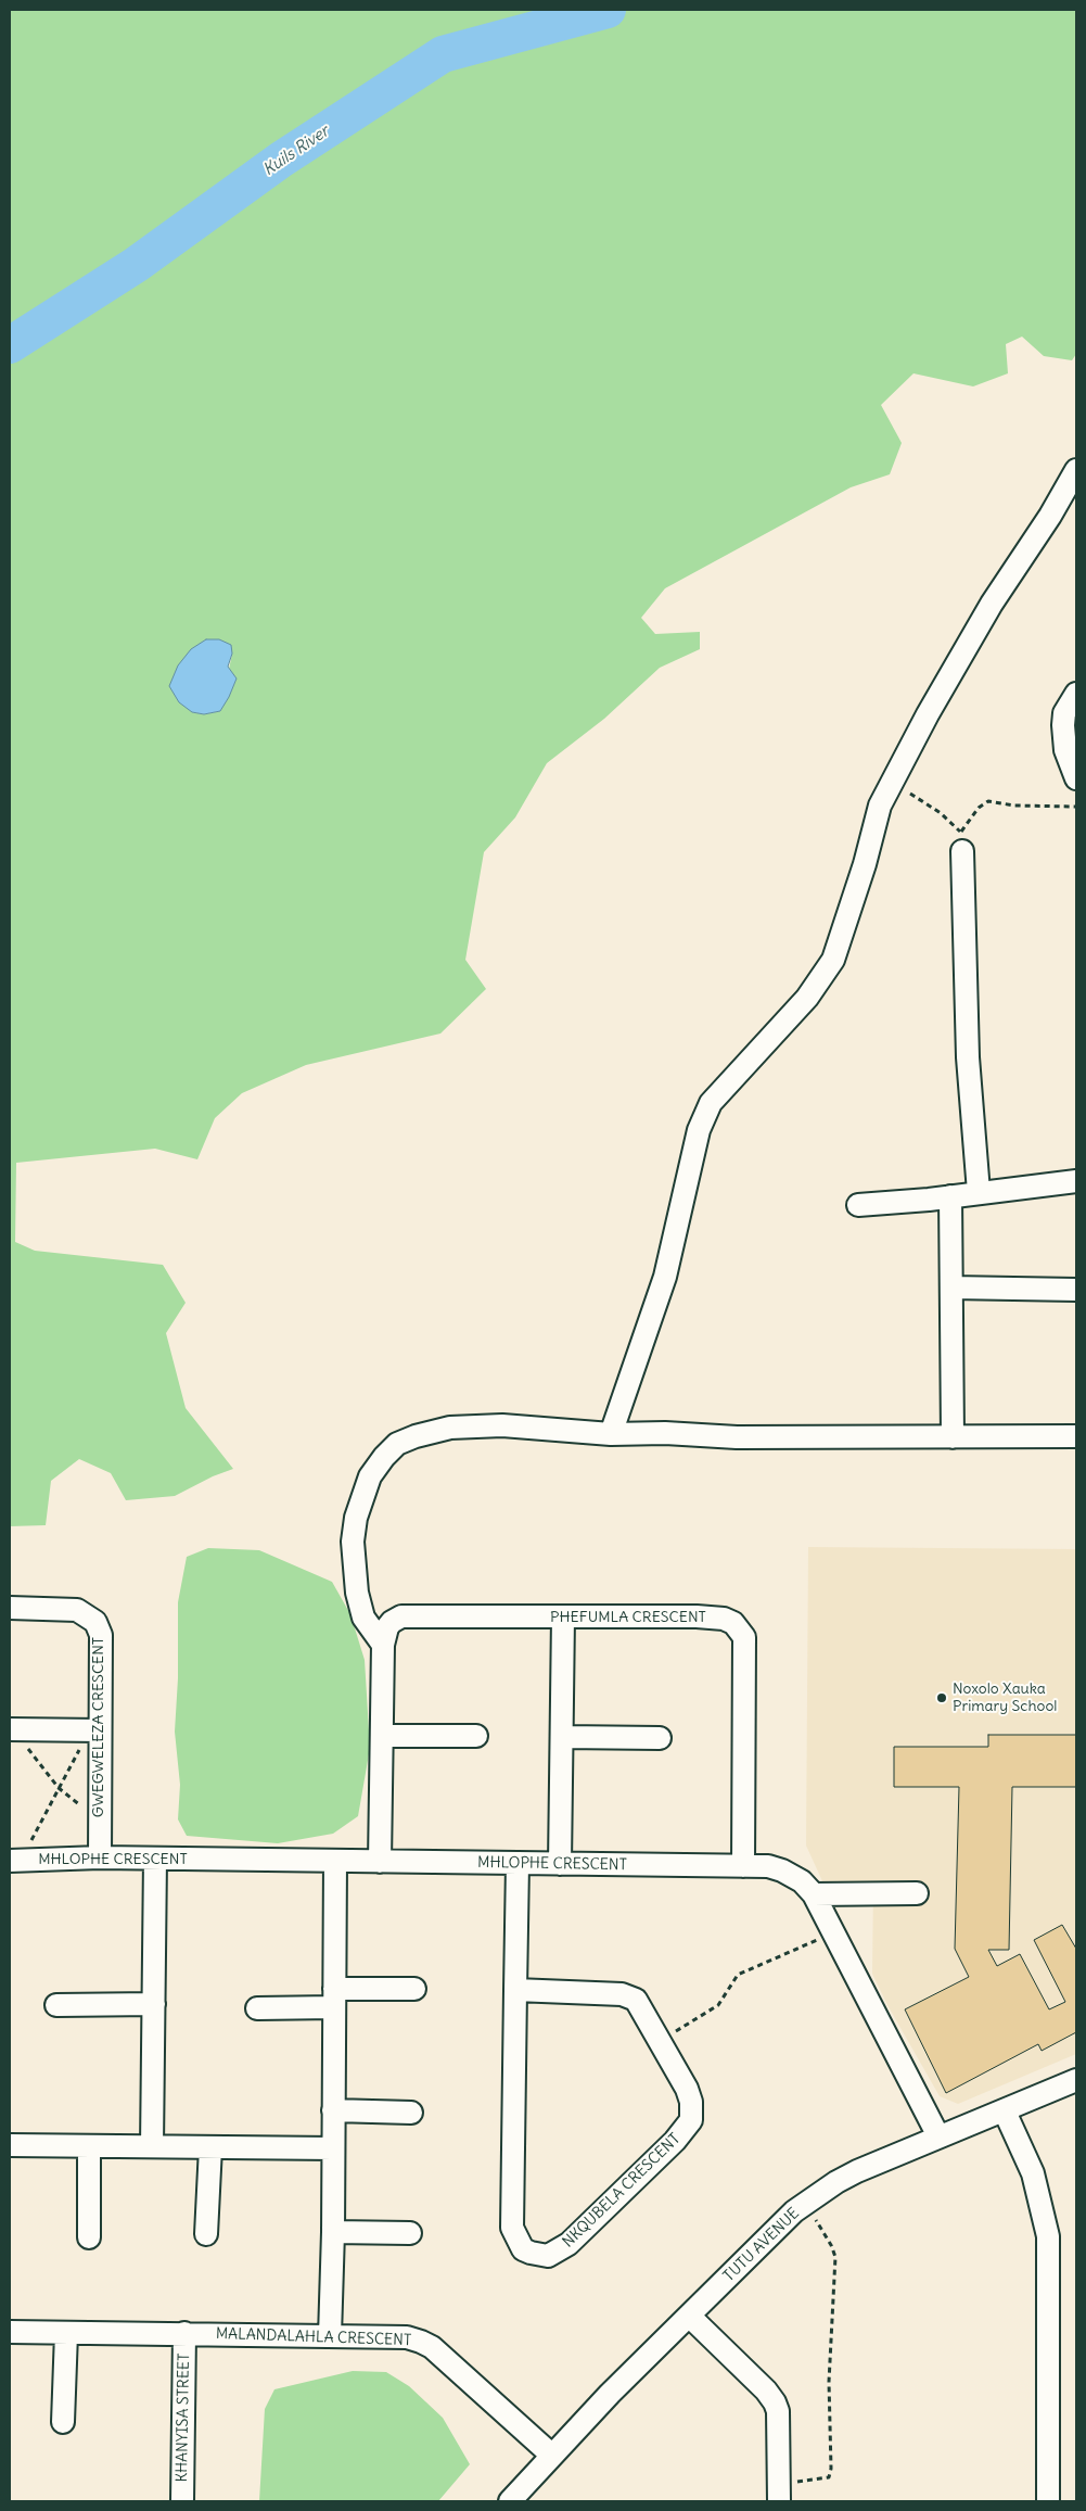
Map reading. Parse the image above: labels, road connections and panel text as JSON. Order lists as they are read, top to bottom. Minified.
{"streets":{"street":["PHEFUMLA CRESCENT","GWEGWELEZA CRESCENT","MHLOPHE CRESCENT","NKQUBELA CRESCENT","TUTU AVENUE","MALANDALAHLA CRESCENT","KHANYISA STREET"]},"crossings":[["PHEFUMLA CRESCENT","MHLOPHE CRESCENT"],["GWEGWELEZA CRESCENT","MHLOPHE CRESCENT"],["MHLOPHE CRESCENT","NKQUBELA CRESCENT"],["MHLOPHE CRESCENT","TUTU AVENUE"],["TUTU AVENUE","MALANDALAHLA CRESCENT"],["MALANDALAHLA CRESCENT","KHANYISA STREET"]],"water":["Kuils River"],"places":["Noxolo Xauka Primary School"]}
